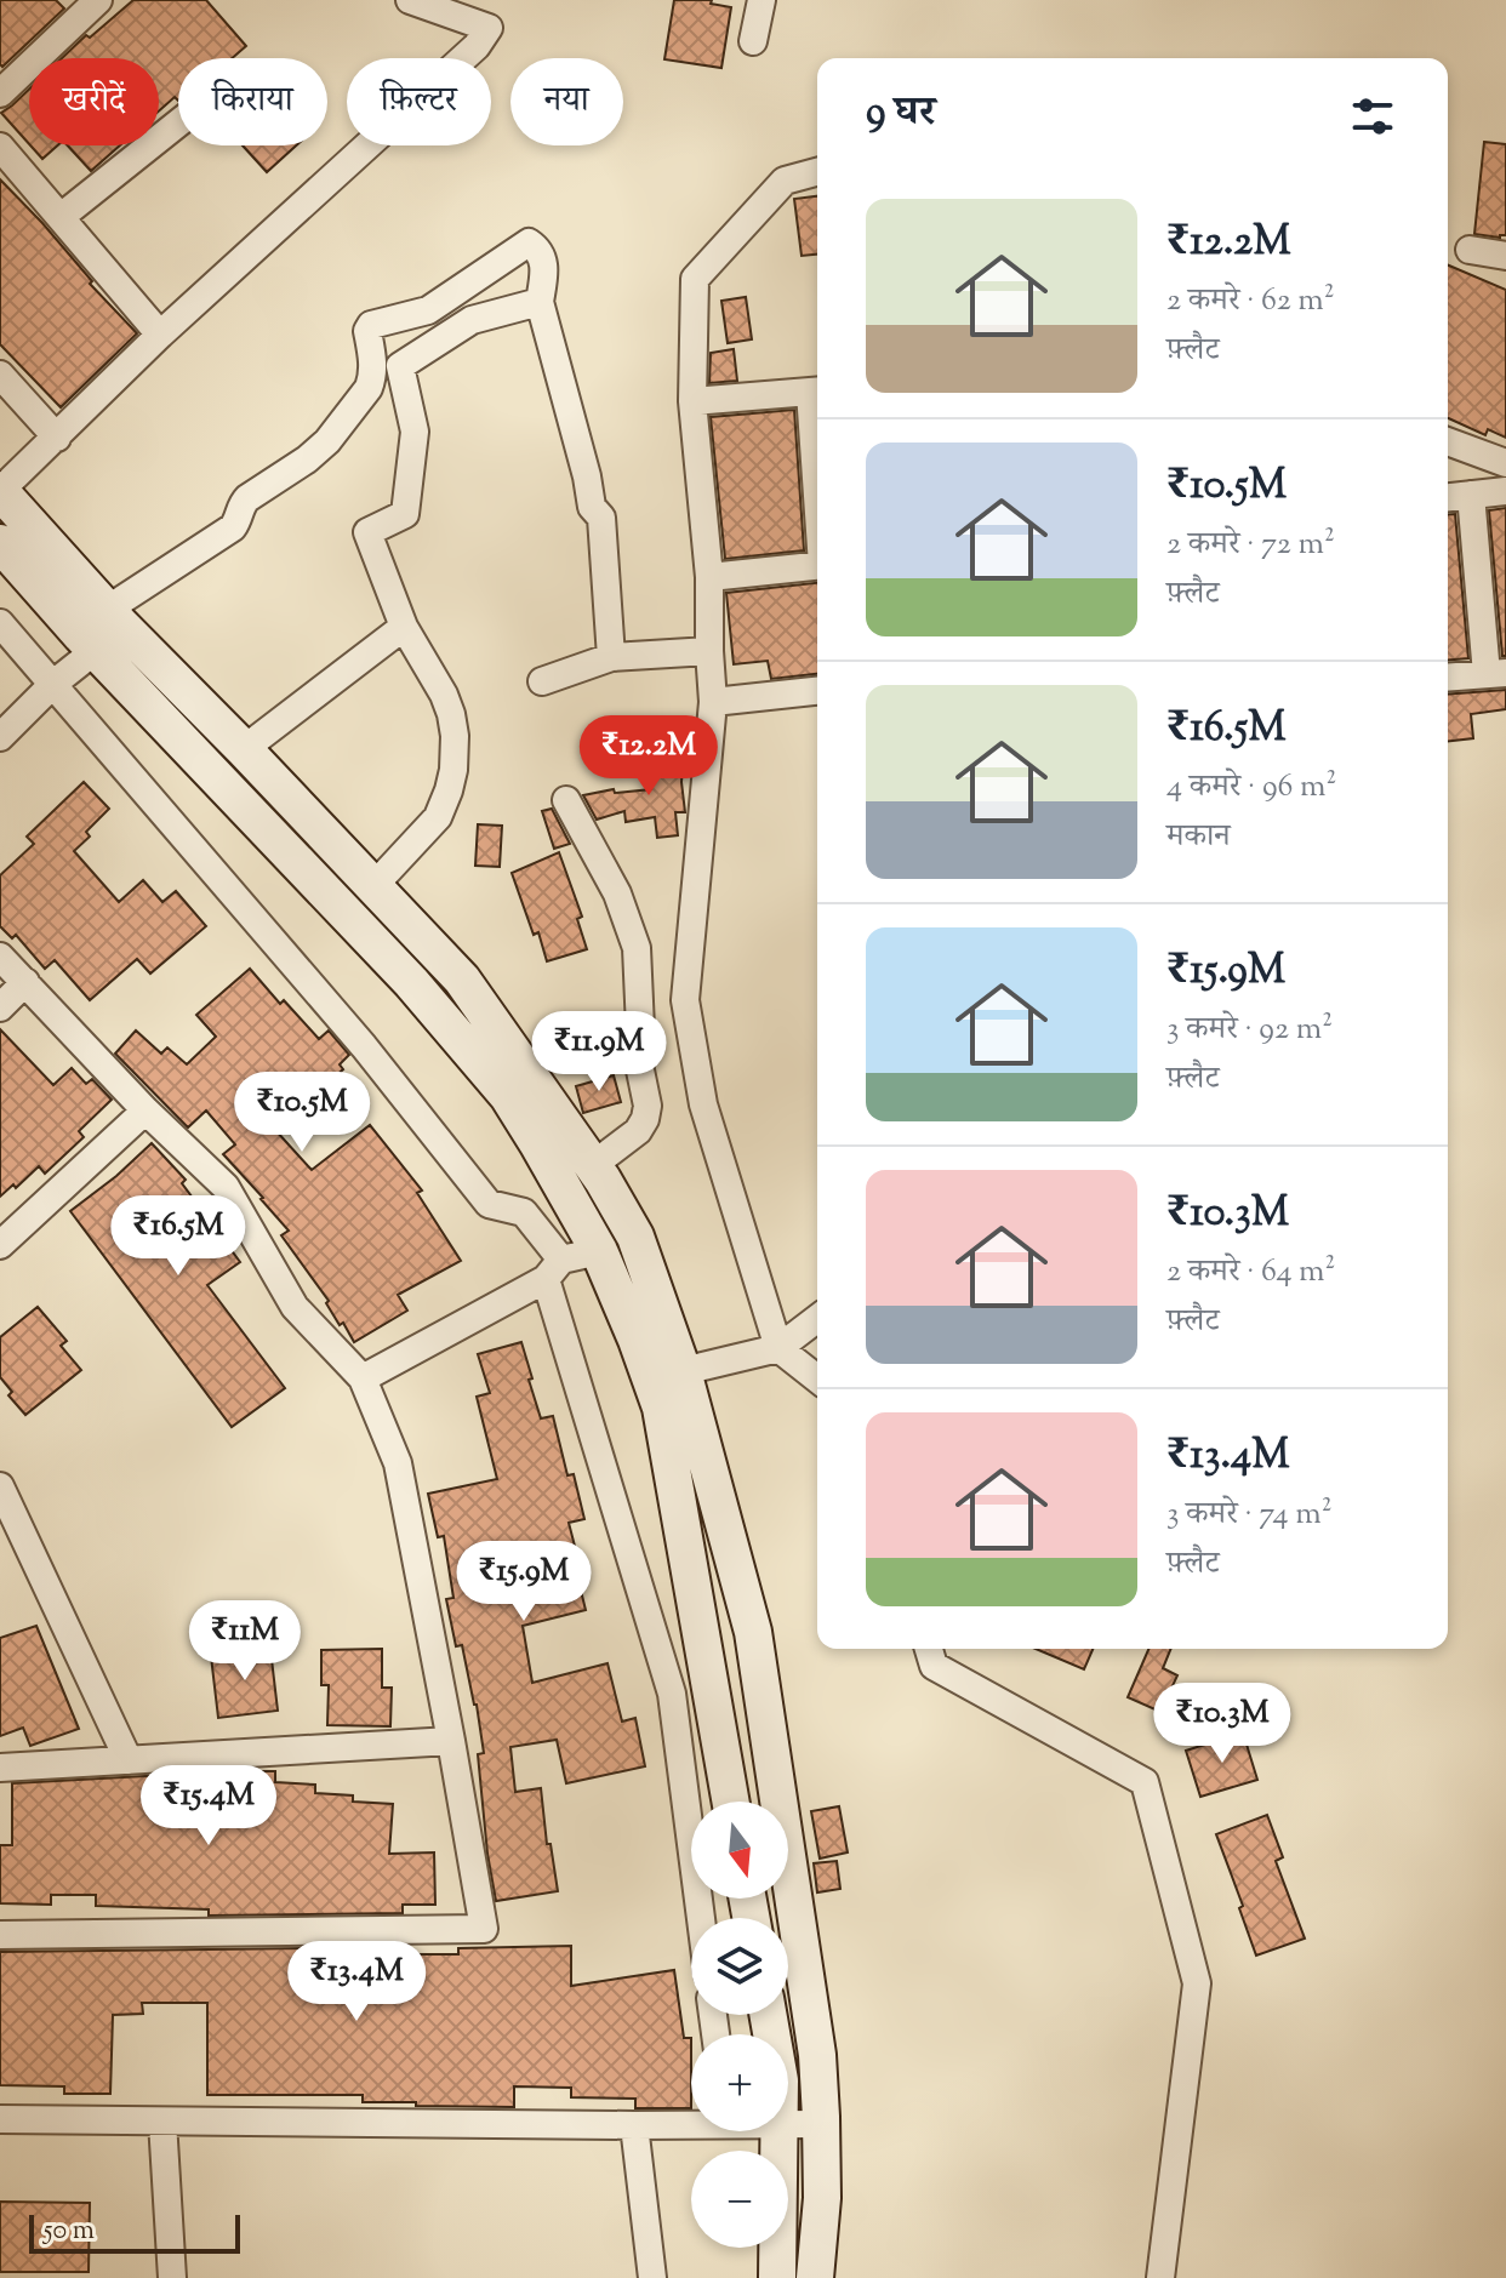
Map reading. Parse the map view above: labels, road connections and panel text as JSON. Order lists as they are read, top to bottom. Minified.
{"scale_bar":"50 m","north":"bottom","page":{"chip":["खरीदें","किराया","फ़िल्टर","नया"],"heading":"9 घर","list":[{"name":"₹12.2M","note":"2 कमरे · 62 m² · फ़्लैट"},{"name":"₹10.5M","note":"2 कमरे · 72 m² · फ़्लैट"},{"name":"₹16.5M","note":"4 कमरे · 96 m² · मकान"},{"name":"₹15.9M","note":"3 कमरे · 92 m² · फ़्लैट"},{"name":"₹10.3M","note":"2 कमरे · 64 m² · फ़्लैट"},{"name":"₹13.4M","note":"3 कमरे · 74 m² · फ़्लैट"}],"price":["₹12.2M","₹11.9M","₹10.5M","₹16.5M","₹15.9M","₹11M","₹10.3M","₹15.4M","₹13.4M"],"map_buttons":["+","−"],"scale":"50 m"}}
